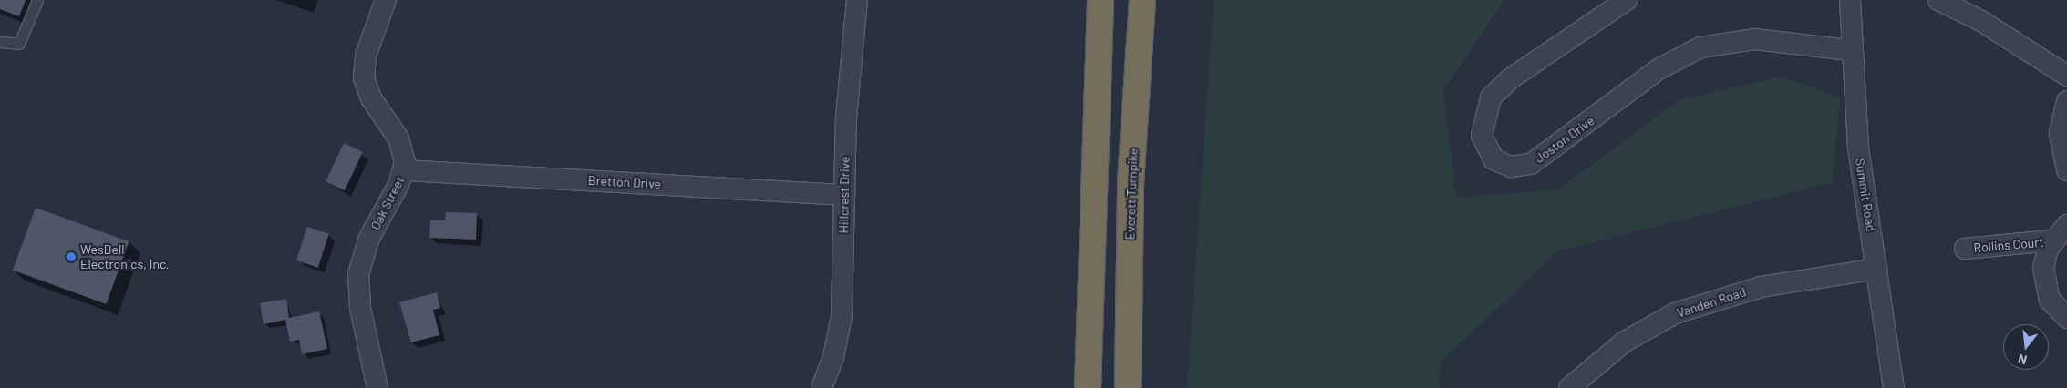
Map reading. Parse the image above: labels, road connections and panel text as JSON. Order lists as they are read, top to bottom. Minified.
{"streets":{"highway":["Everett Turnpike"],"street":["Joston Drive","Bretton Drive","Hillcrest Drive","Summit Road","Oak Street","Rollins Court","Vanden Road"]},"crossings":[["Joston Drive","Summit Road"],["Bretton Drive","Hillcrest Drive"],["Bretton Drive","Oak Street"],["Summit Road","Vanden Road"]],"places":["WesBell Electronics, Inc."],"north":"bottom"}
